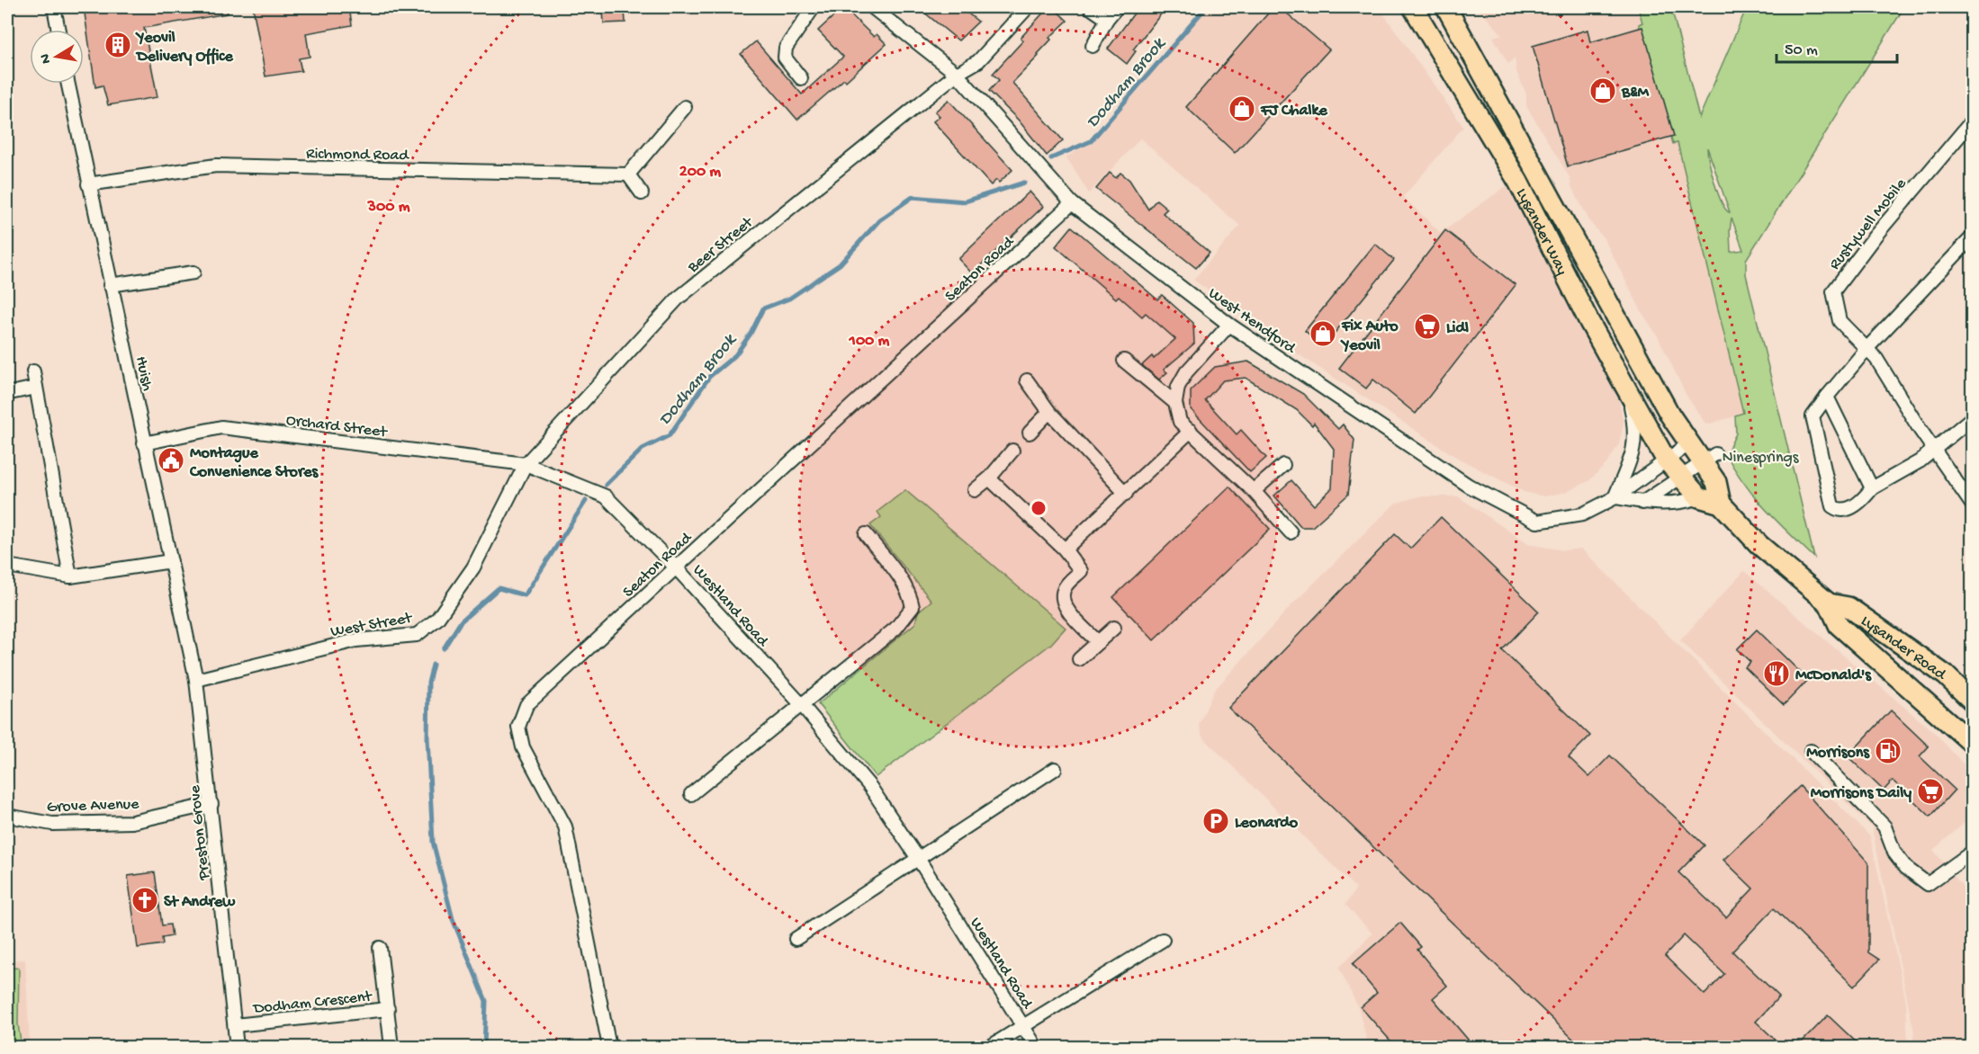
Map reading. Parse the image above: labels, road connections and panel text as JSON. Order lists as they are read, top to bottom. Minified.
{"streets":{"main road":["Lysander Way","Lysander Road"],"street":["Richmond Road","Rustywell Mobile","Beer Street","Seaton Road","West Hendford","Huish","Orchard Street","Westland Road","West Street","Grove Avenue","Preston Grove","Dodham Crescent"]},"crossings":[["Richmond Road","Huish"],["Lysander Way","West Hendford"],["Lysander Way","Lysander Road"],["Beer Street","West Hendford"],["Beer Street","Orchard Street"],["Beer Street","Westland Road"],["Beer Street","West Street"],["Seaton Road","West Hendford"],["Seaton Road","Westland Road"],["West Hendford","Lysander Road"],["Huish","Orchard Street"],["Huish","West Street"],["Huish","Preston Grove"],["Orchard Street","Westland Road"],["Orchard Street","West Street"],["Westland Road","West Street"],["West Street","Preston Grove"],["Grove Avenue","Preston Grove"],["Preston Grove","Dodham Crescent"]],"water":["Dodham Brook"],"parks":["Ninesprings"],"places":{"building":["Yeovil Delivery Office"],"shop":["B&M","FJ Chalke","Fix Auto Yeovil"],"supermarket":["Lidl","Morrisons Daily"],"public building":["Montague Convenience Stores"],"restaurant":["McDonald's"],"fuel station":["Morrisons"],"parking":["Leonardo"],"church":["St Andrew"]},"scale_bar":"50 m","north":"left","rings":["200 m","300 m","100 m"]}
